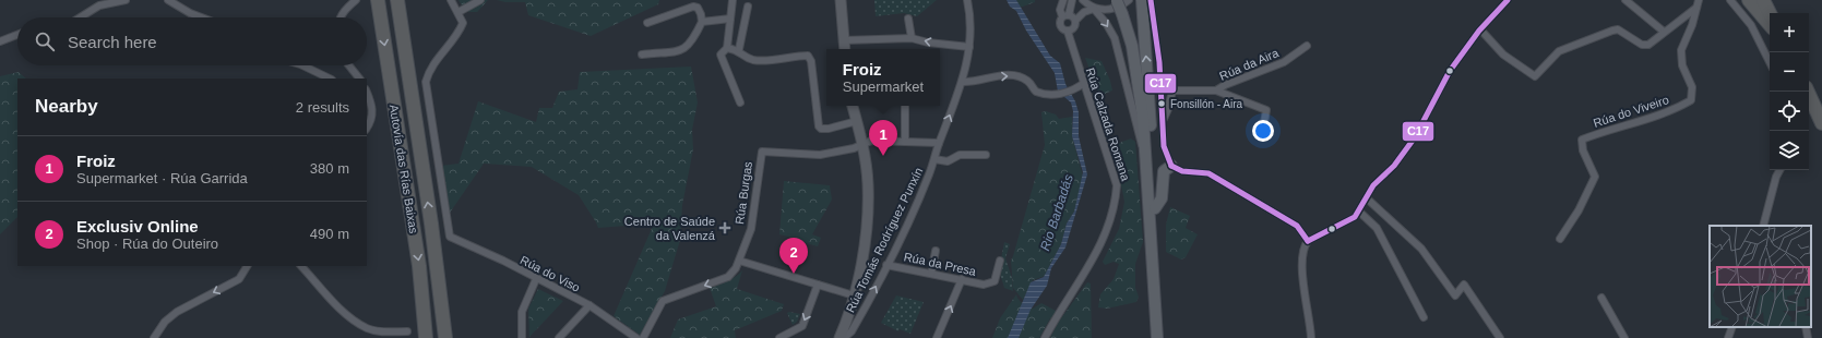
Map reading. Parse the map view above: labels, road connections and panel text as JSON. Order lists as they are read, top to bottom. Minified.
{"streets":{"highway":["Autovía das Rías Baixas"],"street":["Rúa da Aira","Rúa do Viveiro","Rúa Calzada Romana","Rúa Burgas","Rúa Tomás Rodríguez Punxín","Rúa da Presa","Rúa do Viso"]},"crossings":[["Rúa Tomás Rodríguez Punxín","Rúa da Presa"]],"water":["Rio Barbadás"],"places":{"other":["Fonsillón - Aira"],"health":["Centro de Saúde da Valenzá"]},"lines":["transit line C17"],"page":{"map_buttons":["+","−"],"search":"Search here","popup":["Froiz","Supermarket"],"heading":["Nearby","2 results"],"pins":["1","2"],"list":[{"mark":"1","name":"Froiz","note":"Supermarket · Rúa Garrida","value":"380 m"},{"mark":"2","name":"Exclusiv Online","note":"Shop · Rúa do Outeiro","value":"490 m"}]}}
